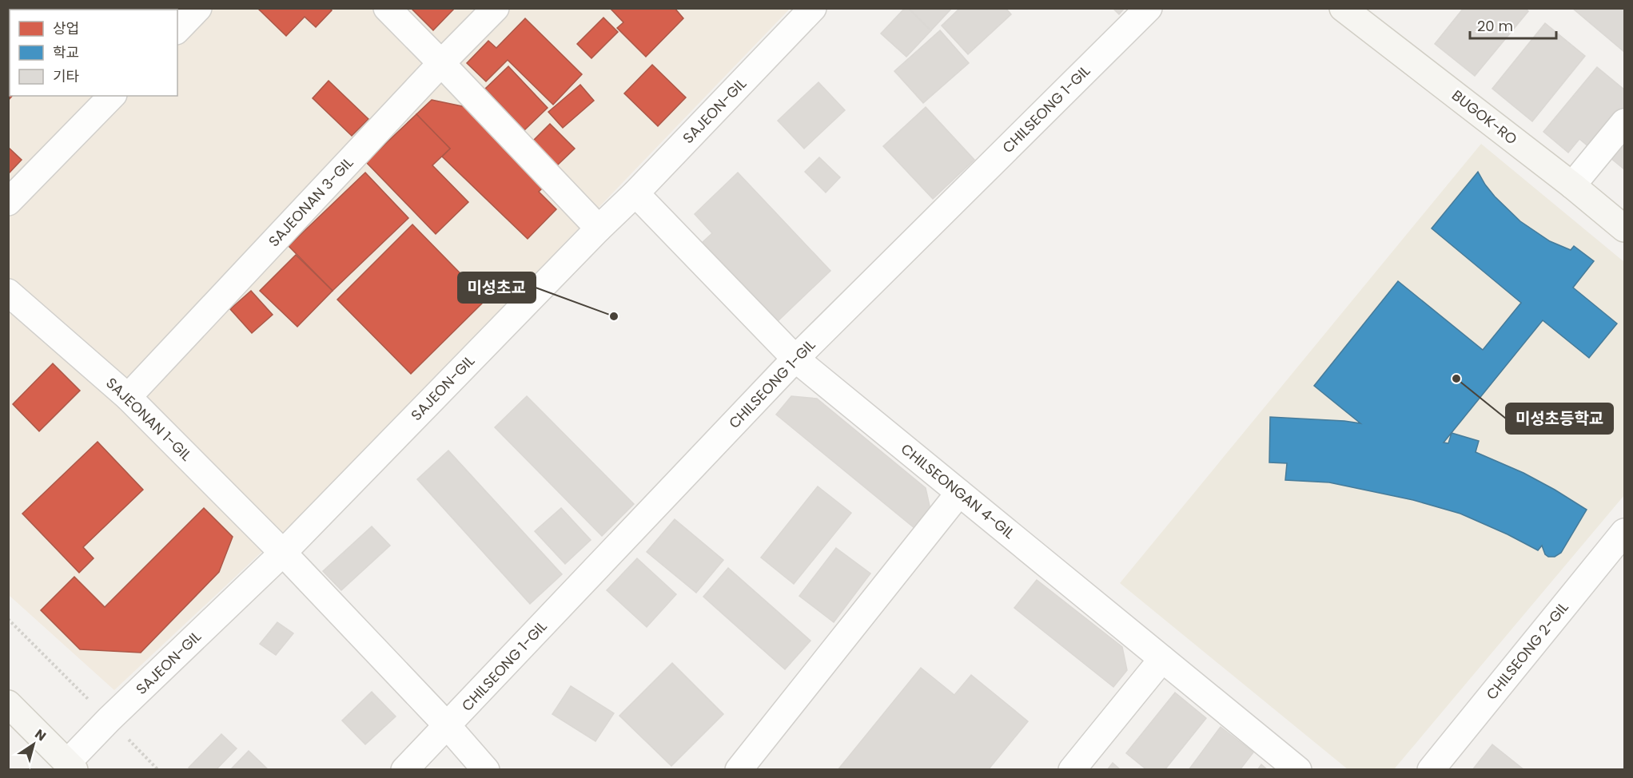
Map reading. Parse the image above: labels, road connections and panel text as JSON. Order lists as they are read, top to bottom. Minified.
{"streets":{"street":["CHILSEONG 1-GIL","SAJEON-GIL","BUGOK-RO","SAJEONAN 3-GIL","SAJEONAN 1-GIL","CHILSEONGAN 4-GIL","CHILSEONG 2-GIL"]},"crossings":[["CHILSEONG 1-GIL","SAJEONAN 1-GIL"],["CHILSEONG 1-GIL","CHILSEONGAN 4-GIL"],["SAJEON-GIL","SAJEONAN 1-GIL"],["SAJEON-GIL","CHILSEONGAN 4-GIL"],["SAJEONAN 3-GIL","SAJEONAN 1-GIL"]],"places":["미성초교","미성초등학교"],"legend":["상업","학교","기타"],"scale_bar":"20 m","north":"top right"}
